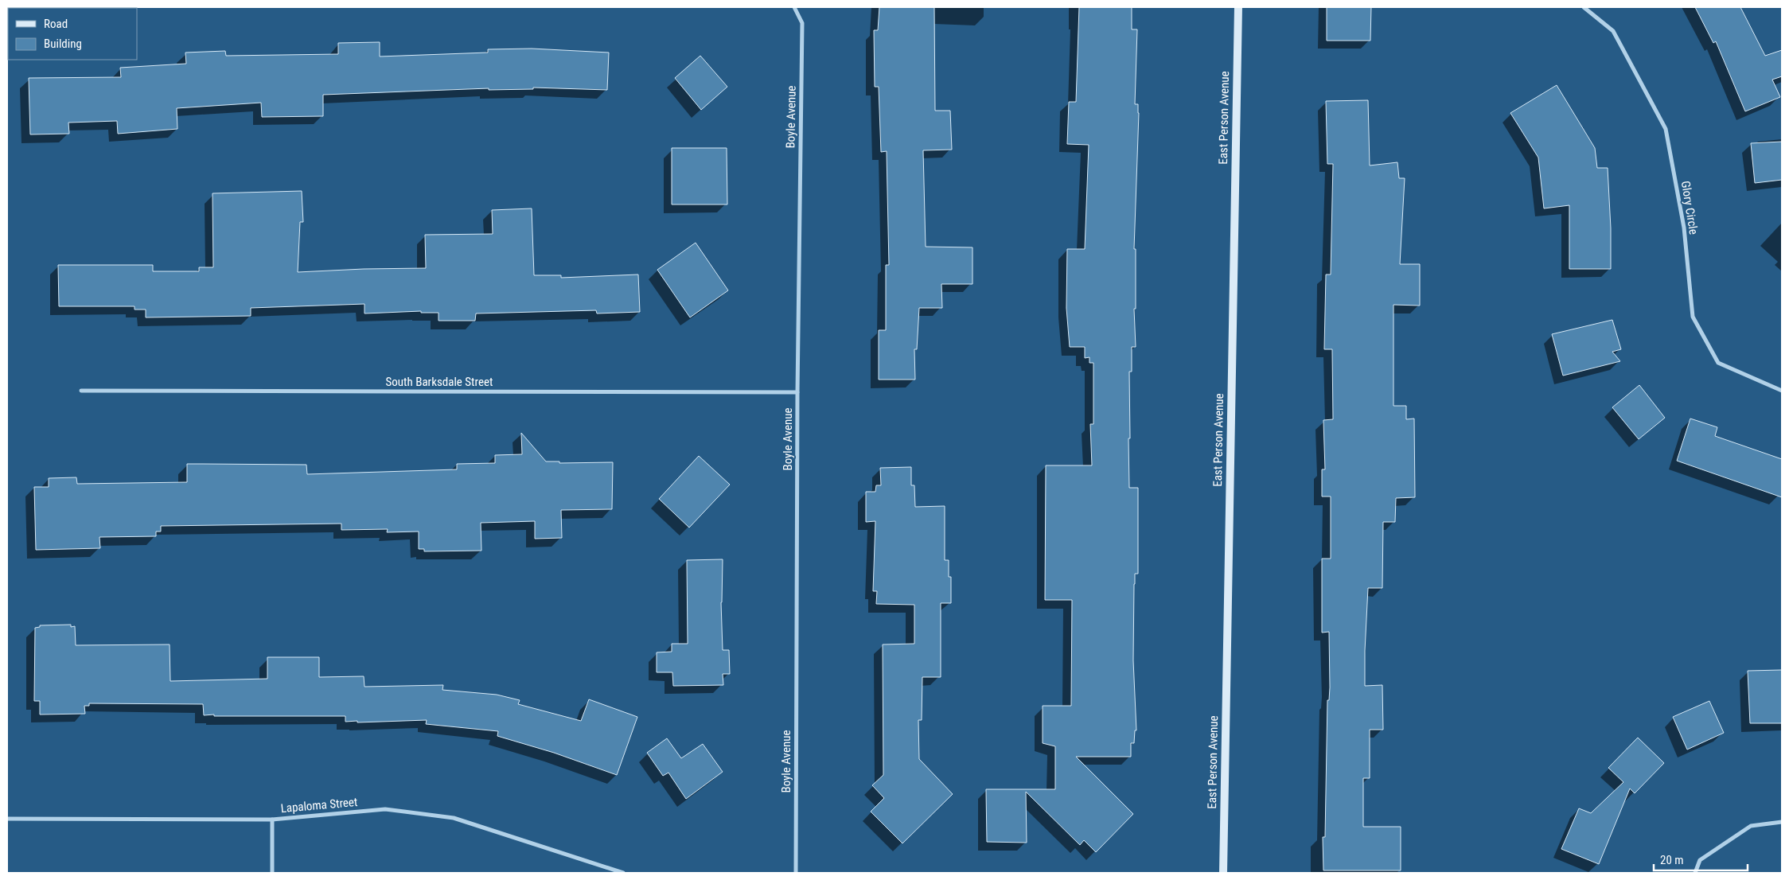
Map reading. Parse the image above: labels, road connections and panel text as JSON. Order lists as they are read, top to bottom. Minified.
{"streets":{"main road":["East Person Avenue"],"street":["Boyle Avenue","Glory Circle","South Barksdale Street","Lapaloma Street"]},"crossings":[["Boyle Avenue","South Barksdale Street"]],"legend":["Road","Building"],"scale_bar":"20 m"}
